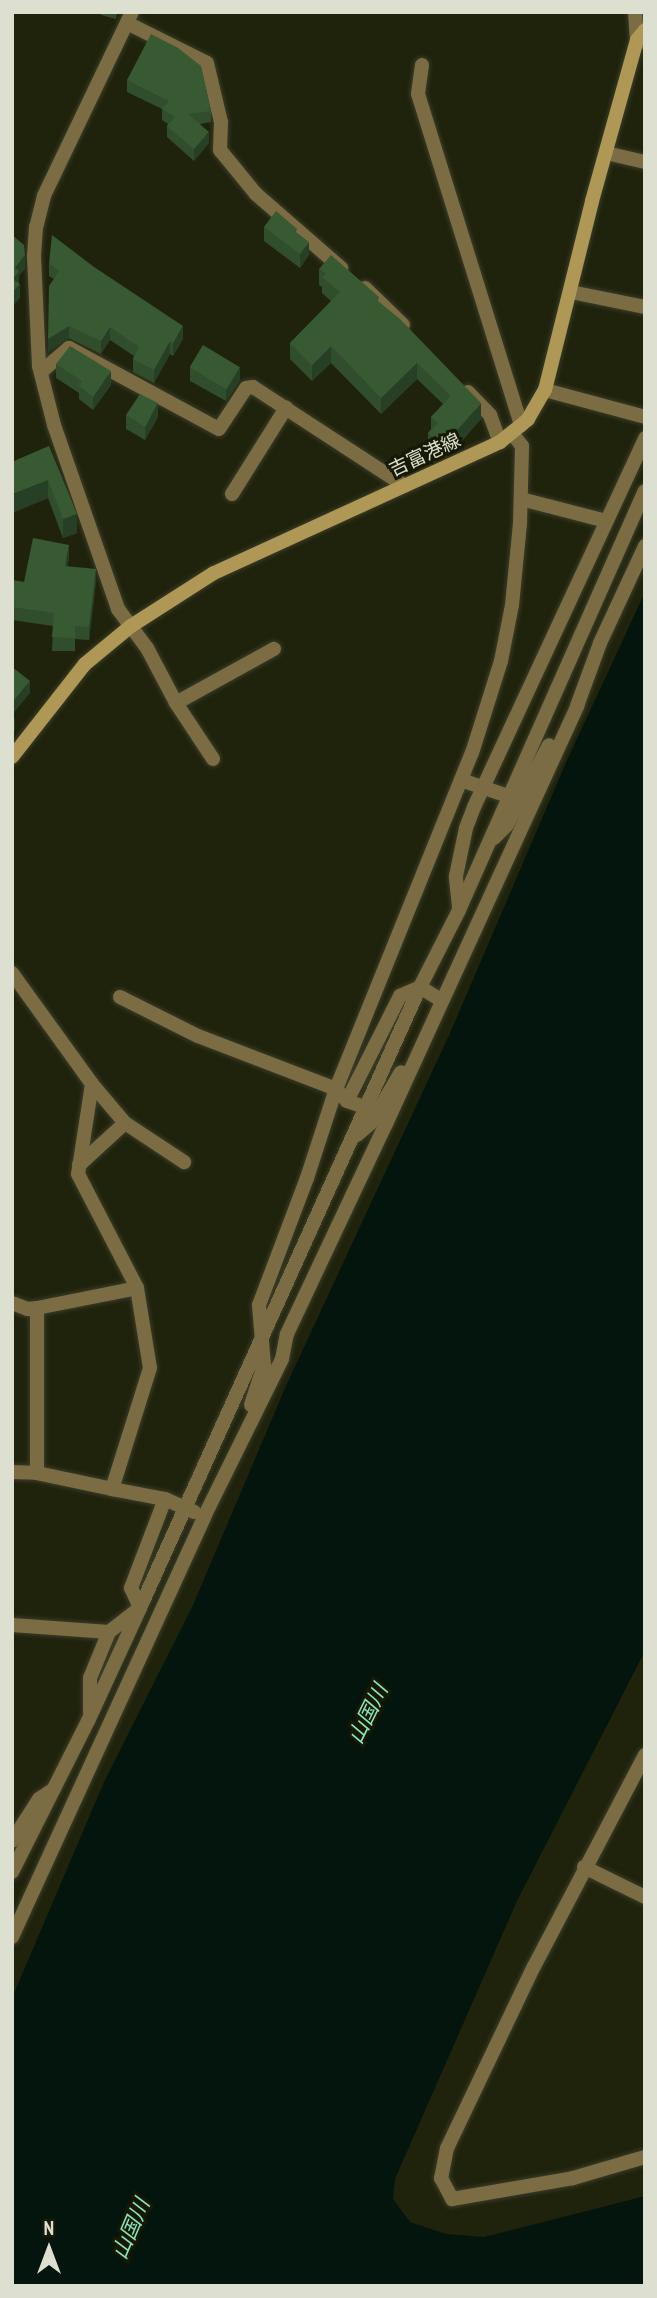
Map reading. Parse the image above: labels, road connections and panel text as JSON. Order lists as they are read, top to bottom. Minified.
{"streets":{"main road":["吉富港線"]},"water":["山国川"],"north":"top"}
